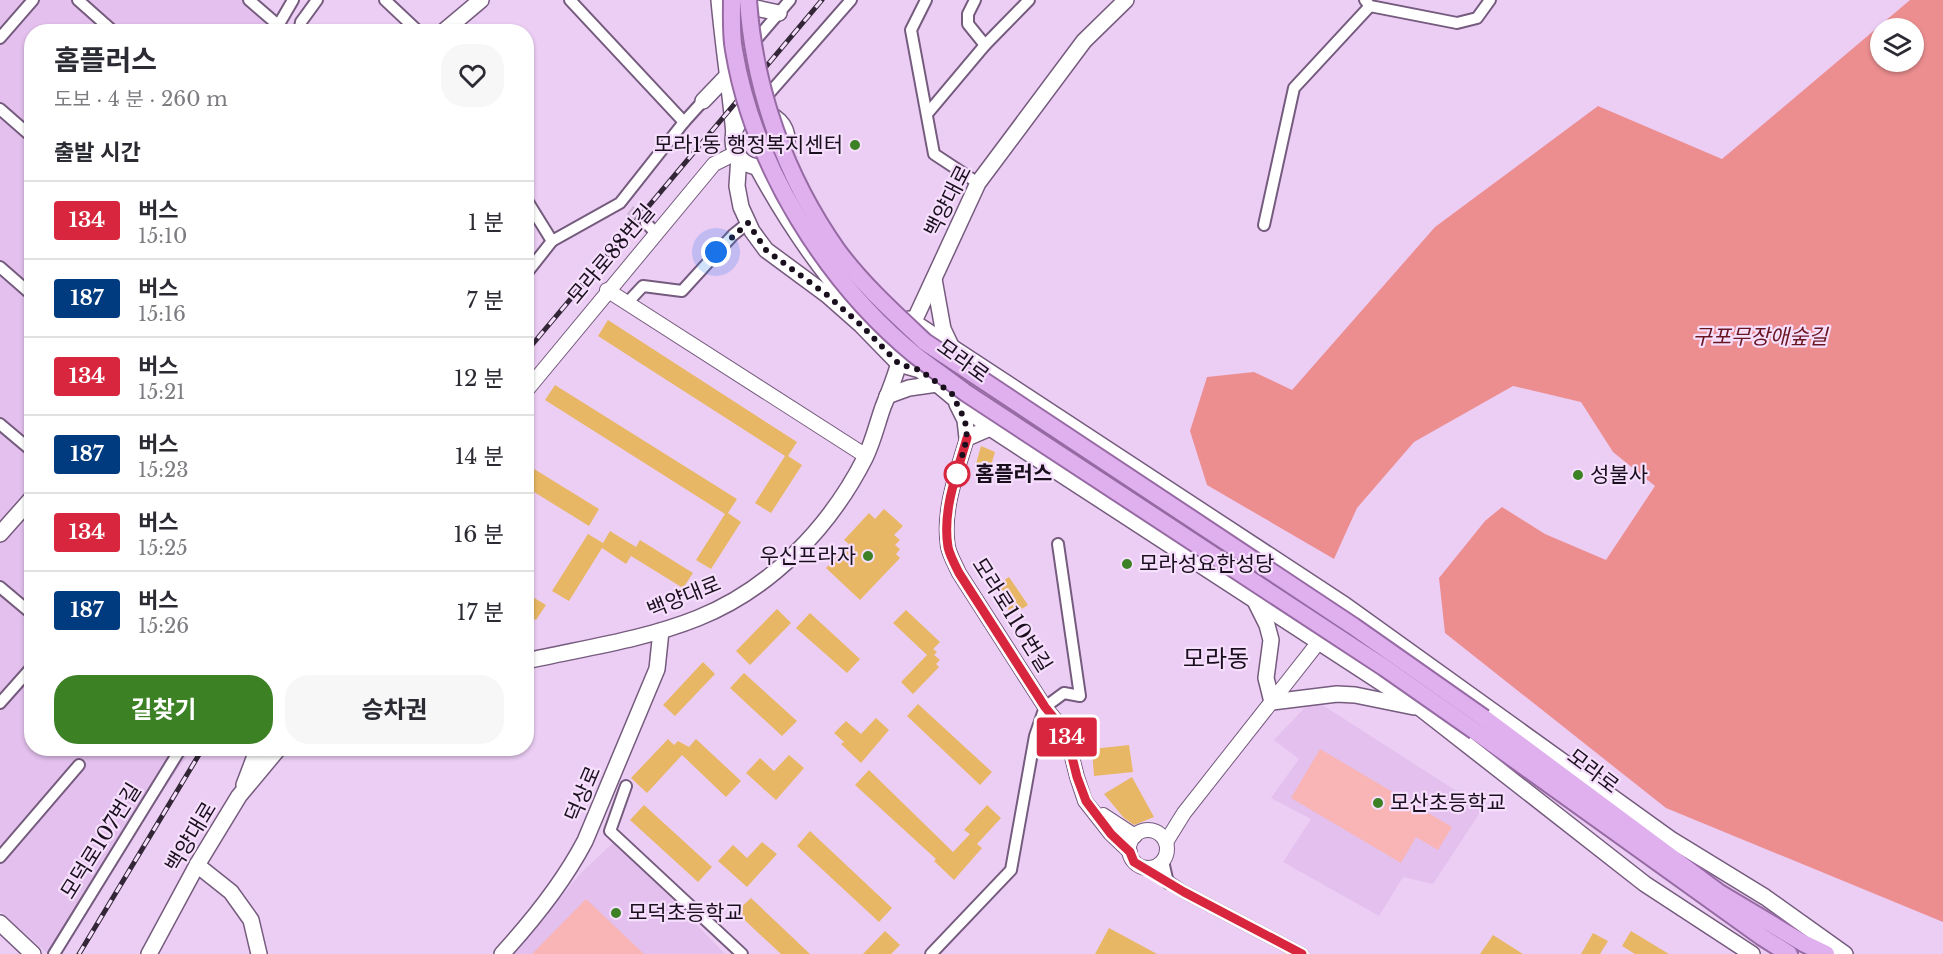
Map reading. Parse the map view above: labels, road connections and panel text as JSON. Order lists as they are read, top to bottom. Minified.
{"streets":{"highway":["모라로"],"main road":["백양대로","덕상로"],"street":["모라로88번길","모라로110번길","모덕로107번길"]},"crossings":[["백양대로","모라로"],["백양대로","덕상로"],["모라로88번길","모라로"]],"districts":["모라동"],"parks":["구포무장애숲길"],"places":["모라1동 행정복지센터","홈플러스","성불사","우신프라자","모라성요한성당","모산초등학교","모덕초등학교"],"lines":["bus line 134"],"page":{"on_map":"134","heading":[["홈플러스","도보 · 4 분 · 260 m"],"출발 시간"],"list":[{"mark":"134","name":"버스","note":"15:10","value":"1 분"},{"mark":"187","name":"버스","note":"15:16","value":"7 분"},{"mark":"134","name":"버스","note":"15:21","value":"12 분"},{"mark":"187","name":"버스","note":"15:23","value":"14 분"},{"mark":"134","name":"버스","note":"15:25","value":"16 분"},{"mark":"187","name":"버스","note":"15:26","value":"17 분"}],"buttons":["길찾기","승차권"]}}
